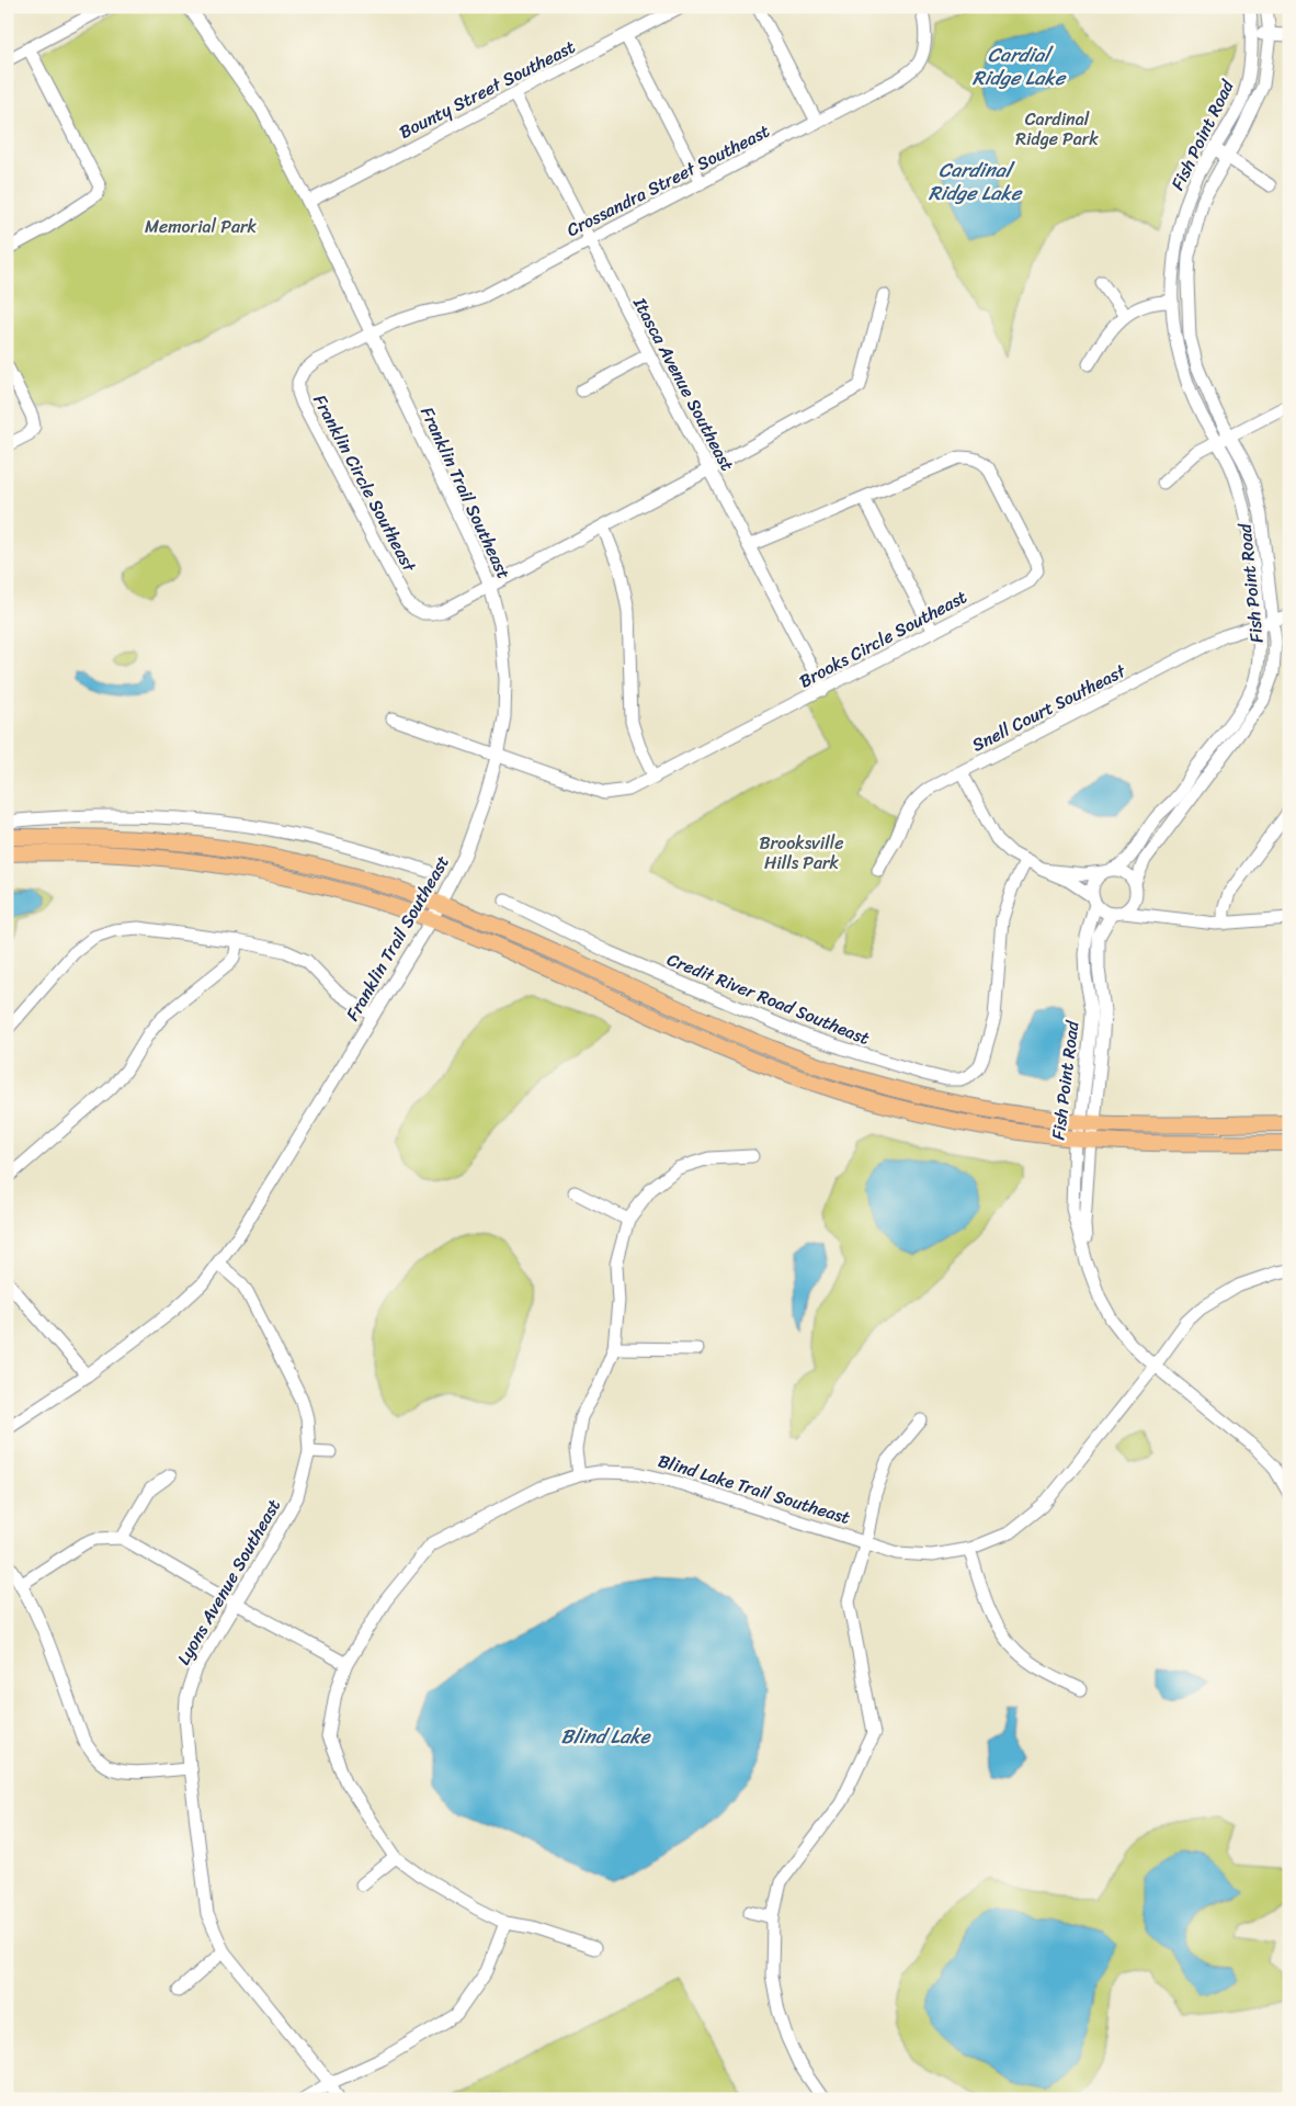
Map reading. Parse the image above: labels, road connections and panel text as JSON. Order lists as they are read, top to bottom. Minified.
{"streets":{"street":["Bounty Street Southeast","Fish Point Road","Crossandra Street Southeast","Itasca Avenue Southeast","Franklin Circle Southeast","Franklin Trail Southeast","Brooks Circle Southeast","Snell Court Southeast","Credit River Road Southeast","Blind Lake Trail Southeast","Lyons Avenue Southeast"]},"crossings":[["Bounty Street Southeast","Itasca Avenue Southeast"],["Bounty Street Southeast","Franklin Trail Southeast"],["Fish Point Road","Snell Court Southeast"],["Fish Point Road","Blind Lake Trail Southeast"],["Crossandra Street Southeast","Itasca Avenue Southeast"],["Crossandra Street Southeast","Franklin Circle Southeast"],["Crossandra Street Southeast","Franklin Trail Southeast"],["Itasca Avenue Southeast","Brooks Circle Southeast"],["Franklin Circle Southeast","Franklin Trail Southeast"],["Franklin Trail Southeast","Brooks Circle Southeast"],["Franklin Trail Southeast","Lyons Avenue Southeast"]],"water":["Cardial Ridge Lake","Cardinal Ridge Lake","Blind Lake"],"parks":["Cardinal Ridge Park","Memorial Park","Brooksville Hills Park"]}
